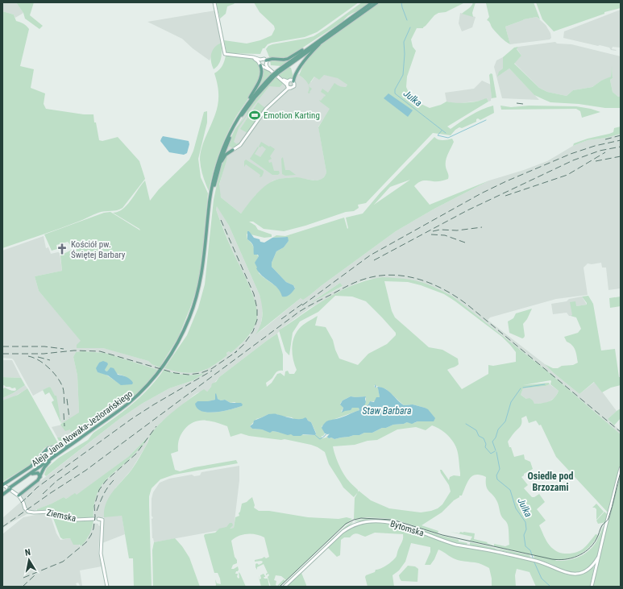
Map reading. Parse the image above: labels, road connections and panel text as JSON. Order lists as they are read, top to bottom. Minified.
{"streets":{"main road":["Aleja Jana Nowaka-Jeziorańskiego"],"street":["Ziemska","Bytomska"]},"districts":["Osiedle pod Brzozami"],"water":["Julka","Staw Barbara"],"places":{"sports":["Emotion Karting"],"church":["Kościół pw. Świętej Barbary"]},"north":"top"}
